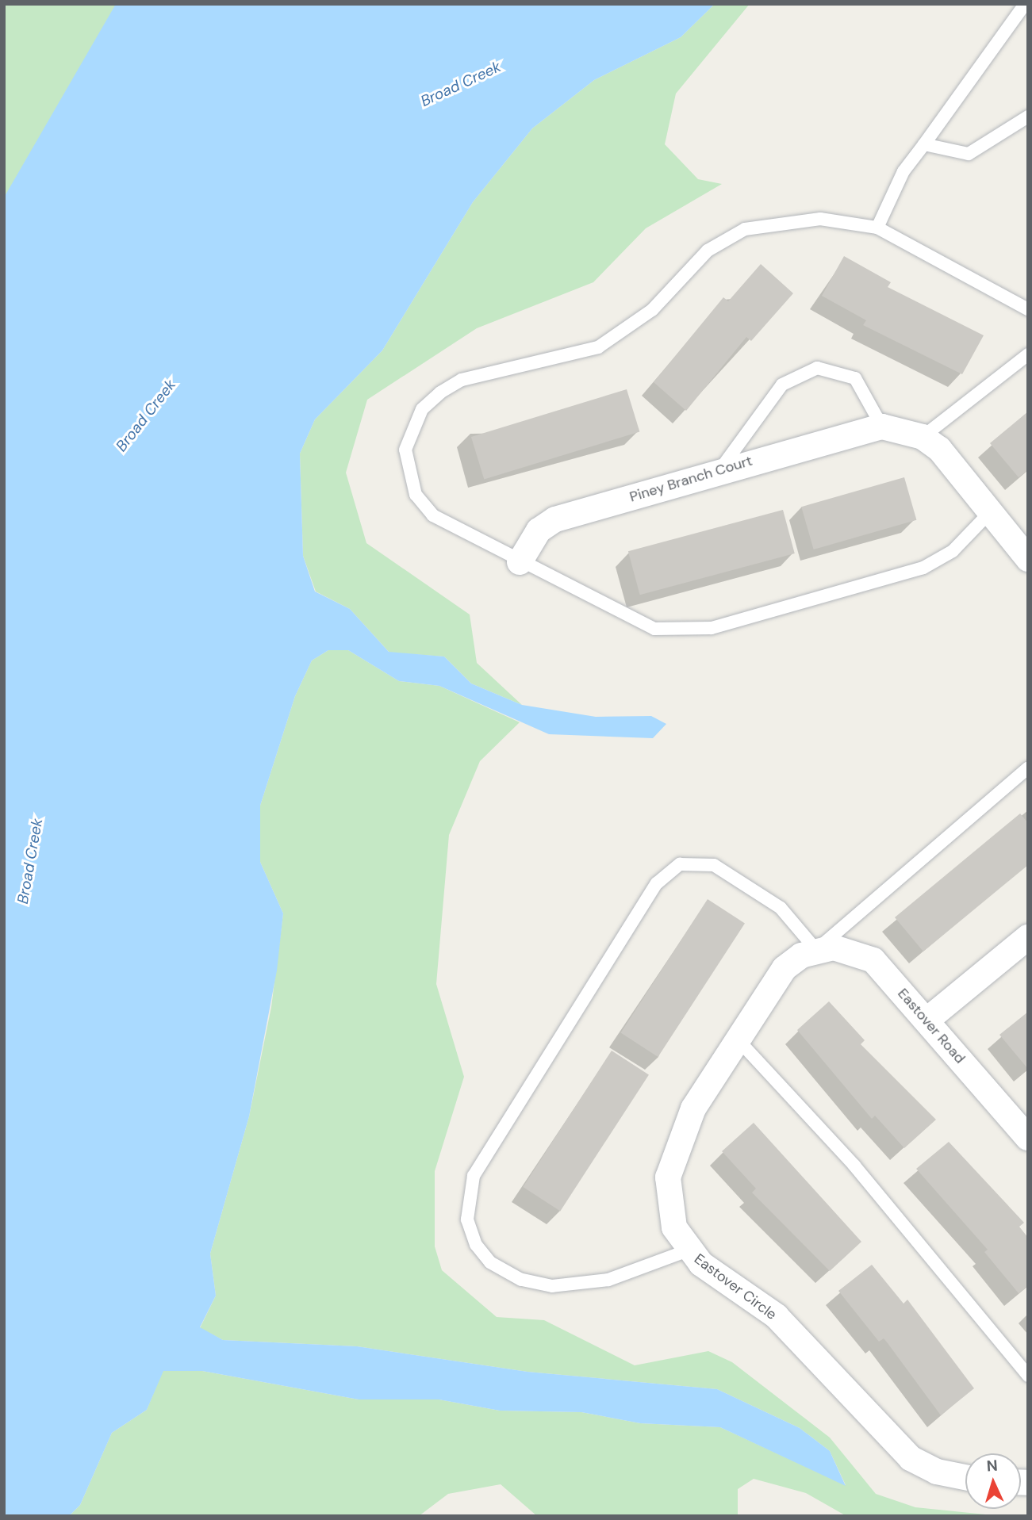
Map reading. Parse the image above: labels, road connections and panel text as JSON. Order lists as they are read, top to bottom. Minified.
{"streets":{"street":["Piney Branch Court","Eastover Road","Eastover Circle"]},"crossings":[["Eastover Road","Eastover Circle"]],"water":["Broad Creek"],"north":"top"}
